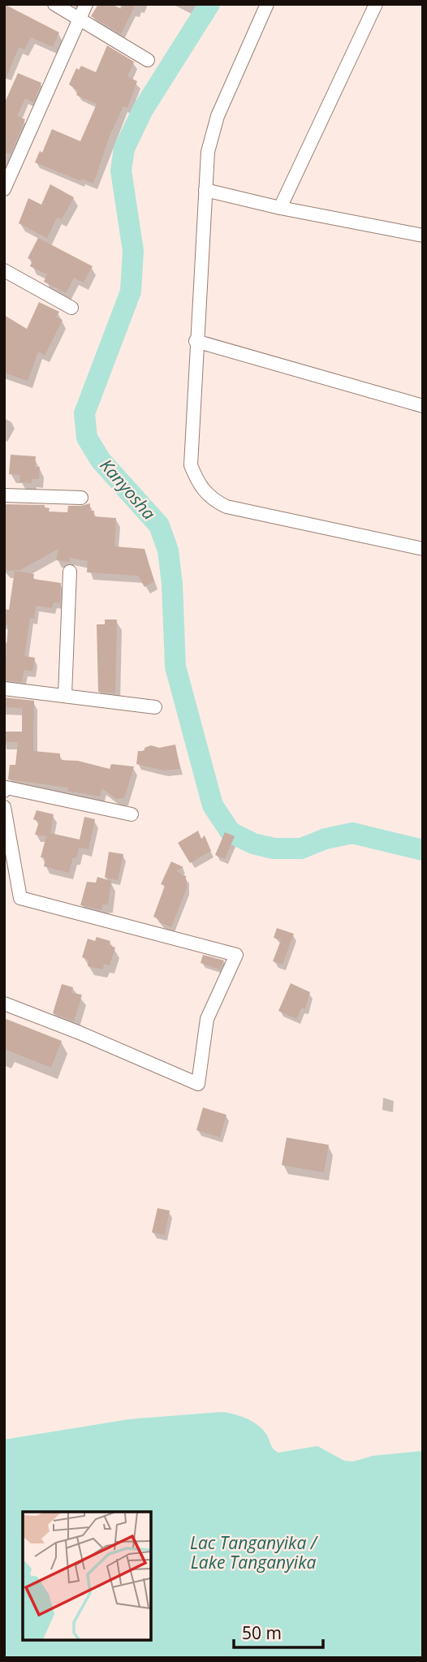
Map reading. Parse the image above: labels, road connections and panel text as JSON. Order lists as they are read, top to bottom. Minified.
{"water":["Kanyosha","Lac Tanganyika / Lake Tanganyika"],"scale_bar":"50 m"}
